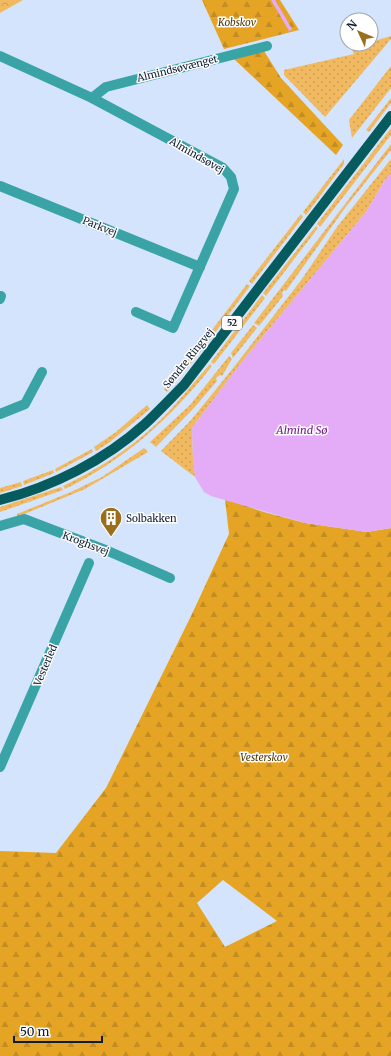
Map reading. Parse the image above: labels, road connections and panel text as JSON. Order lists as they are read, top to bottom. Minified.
{"streets":{"main road":["52","Søndre Ringvej"],"street":["Almindsøvænget","Almindsøvej","Parkvej","Kroghsvej","Vesterled"]},"crossings":[["Almindsøvænget","Almindsøvej"],["Almindsøvej","Parkvej"]],"water":["Almind Sø"],"parks":["Kobskov","Vesterskov"],"places":{"building":["Solbakken"]},"scale_bar":"50 m","north":"top left"}
